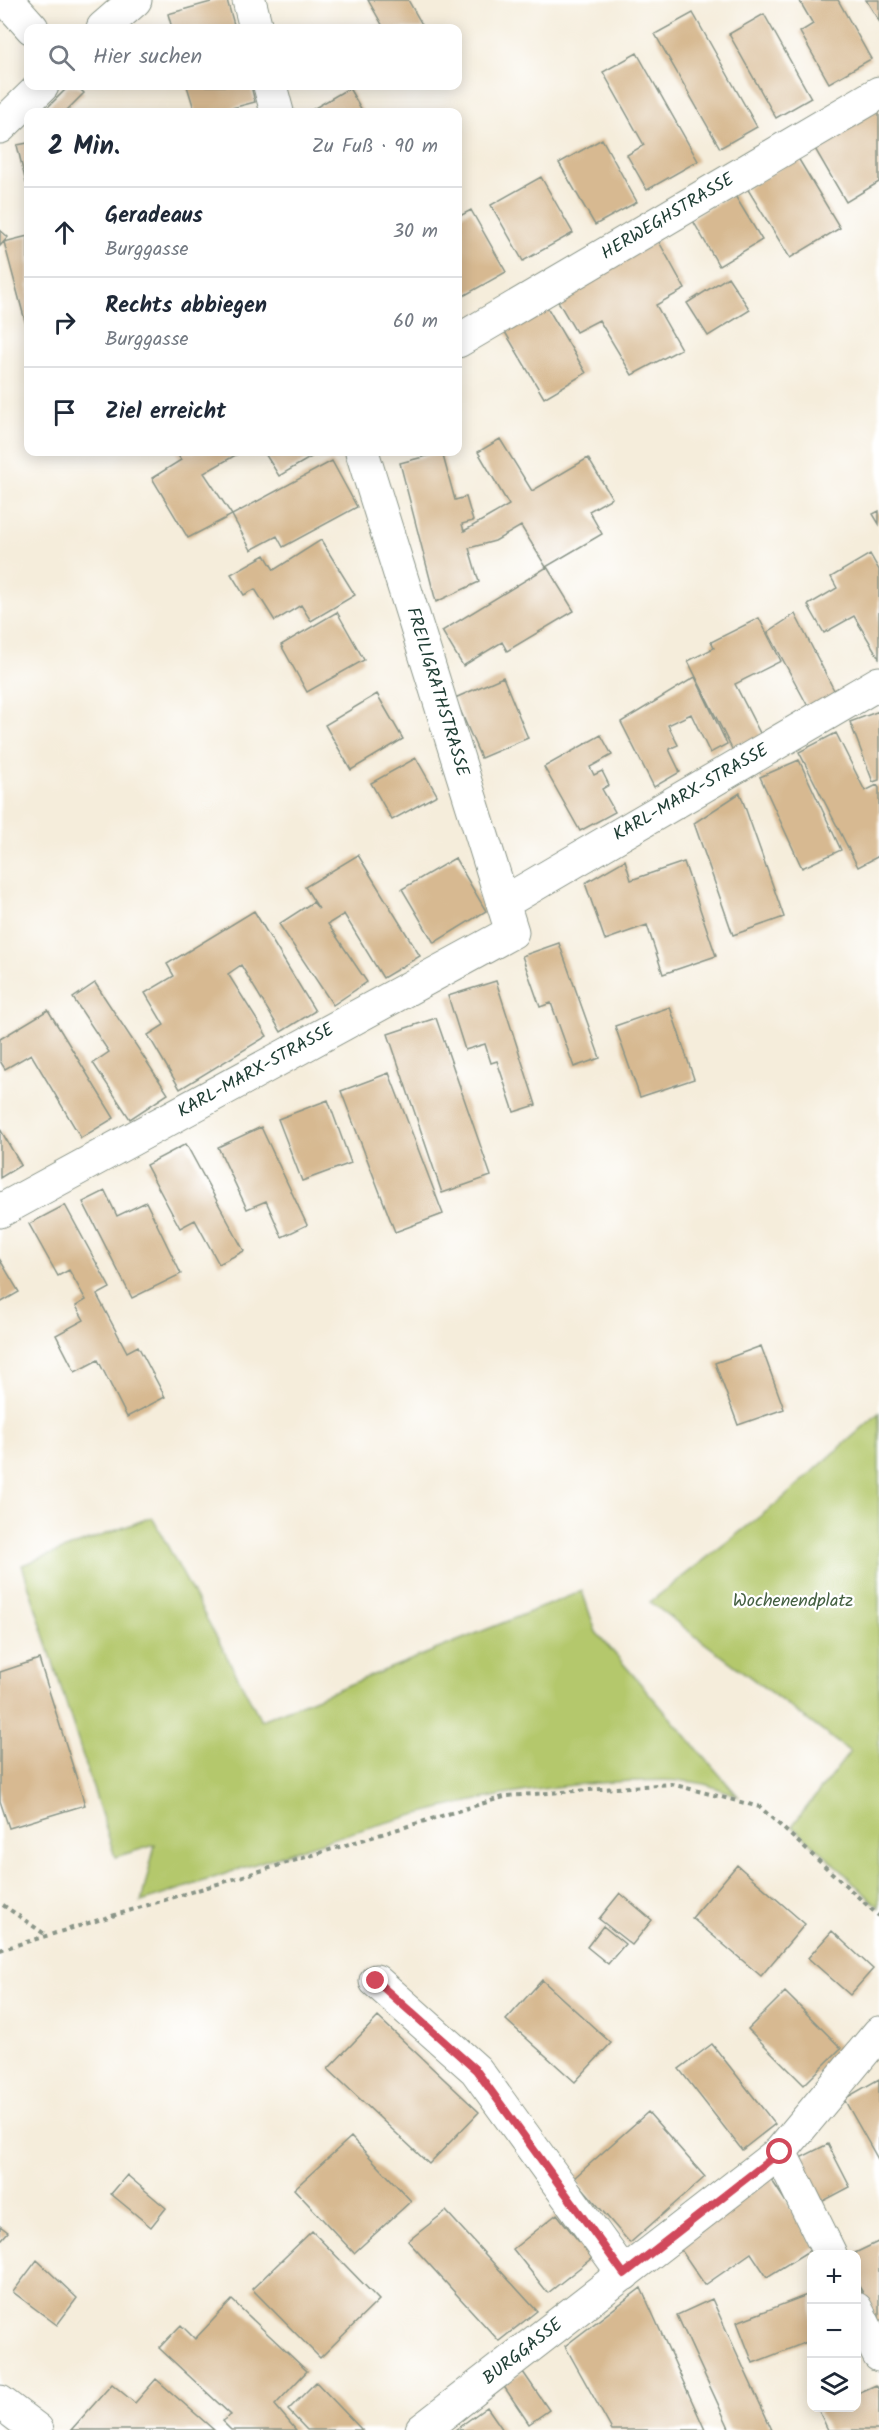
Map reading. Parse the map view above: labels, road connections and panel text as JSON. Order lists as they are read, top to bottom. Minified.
{"streets":{"street":["HERWEGHSTRASSE","FREILIGRATHSTRASSE","KARL-MARX-STRASSE","BURGGASSE"]},"crossings":[["FREILIGRATHSTRASSE","KARL-MARX-STRASSE"]],"parks":["Wochenendplatz"],"page":{"search":"Hier suchen","heading":["2 Min.","Zu Fuß · 90 m"],"list":[["Geradeaus","Burggasse","30 m"],["Rechts abbiegen","Burggasse","60 m"],"Ziel erreicht"],"map_buttons":["+","−"]}}
